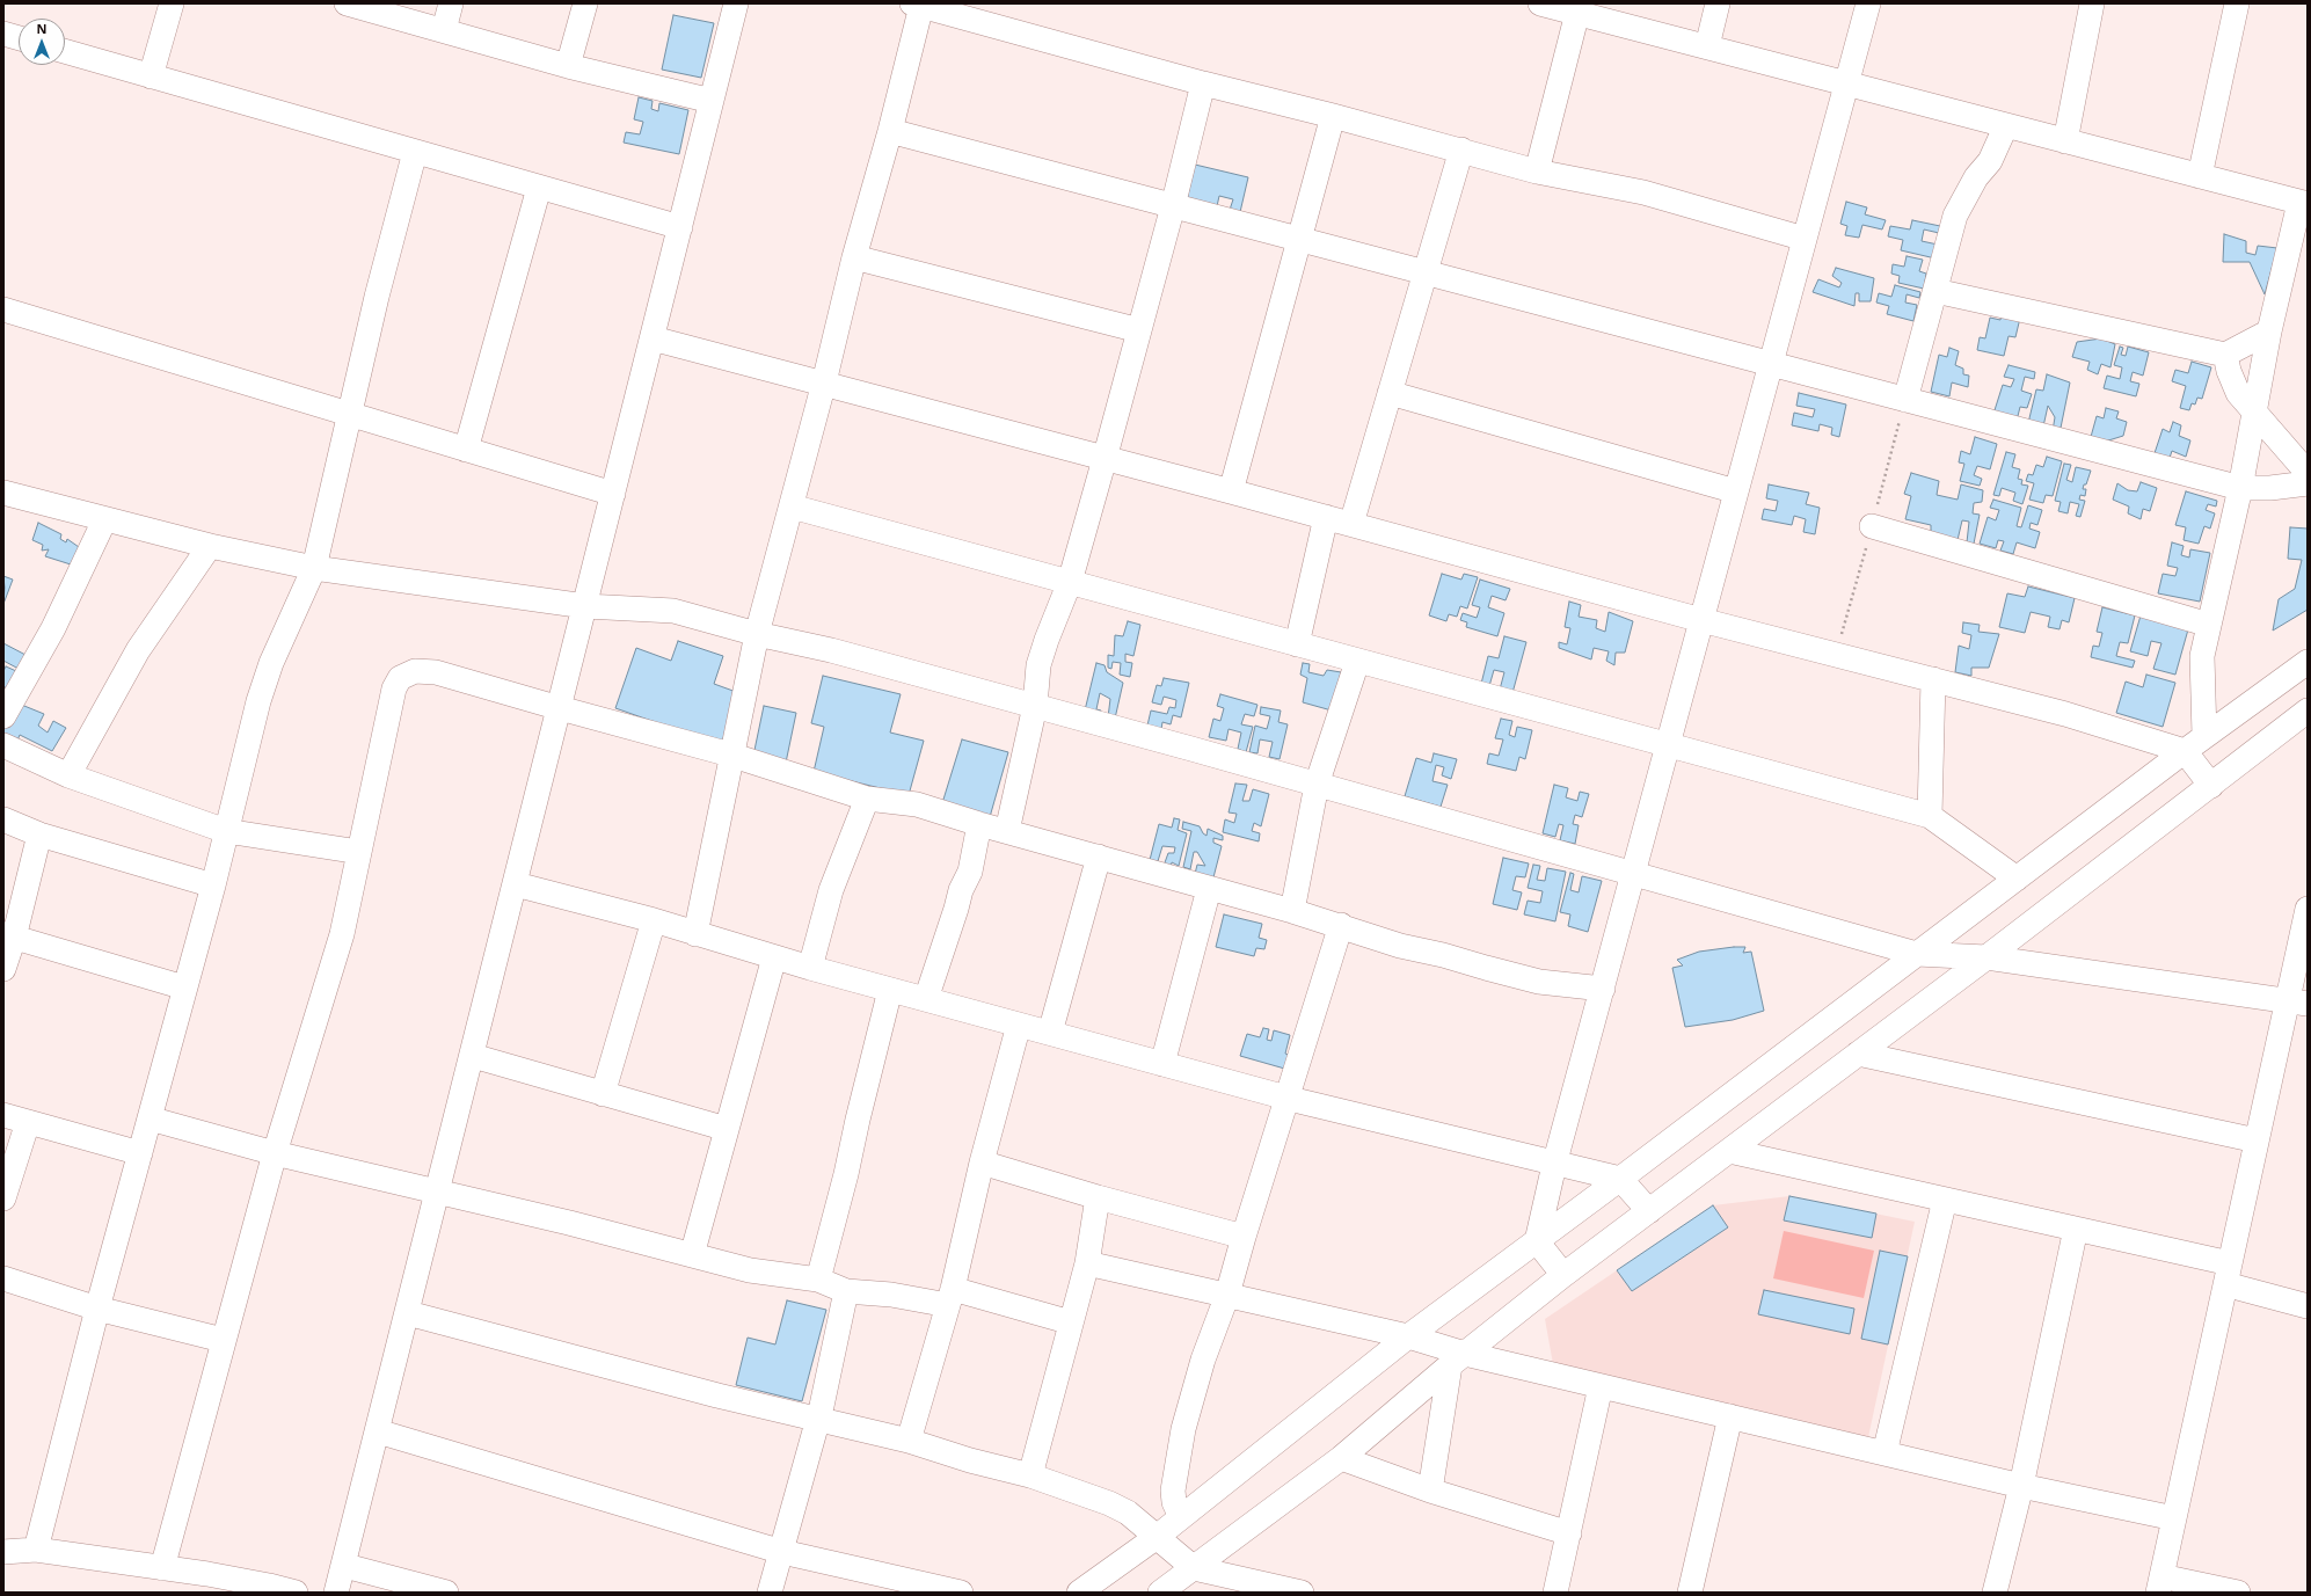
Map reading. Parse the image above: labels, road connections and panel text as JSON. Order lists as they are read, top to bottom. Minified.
{"north":"top"}
